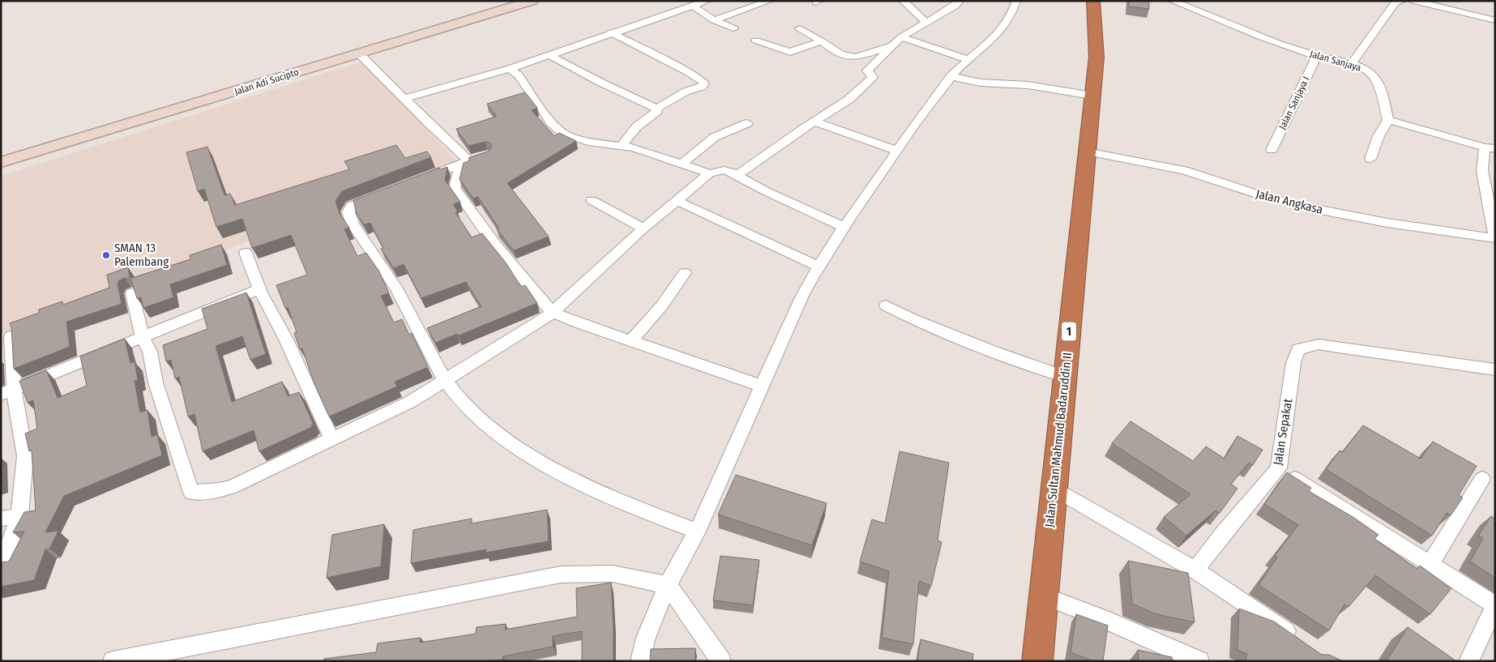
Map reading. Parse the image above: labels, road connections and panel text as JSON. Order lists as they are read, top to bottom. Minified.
{"streets":{"highway":["1","Jalan Sultan Mahmud Badaruddin II"],"street":["Jalan Sanjaya","Jalan Adi Sucipto","Jalan Sanjaya I","Jalan Angkasa","Jalan Sepakat"]},"crossings":[["Jalan Sanjaya","Jalan Sanjaya I"],["Jalan Angkasa","Jalan Sultan Mahmud Badaruddin II"]],"places":["SMAN 13 Palembang"]}
